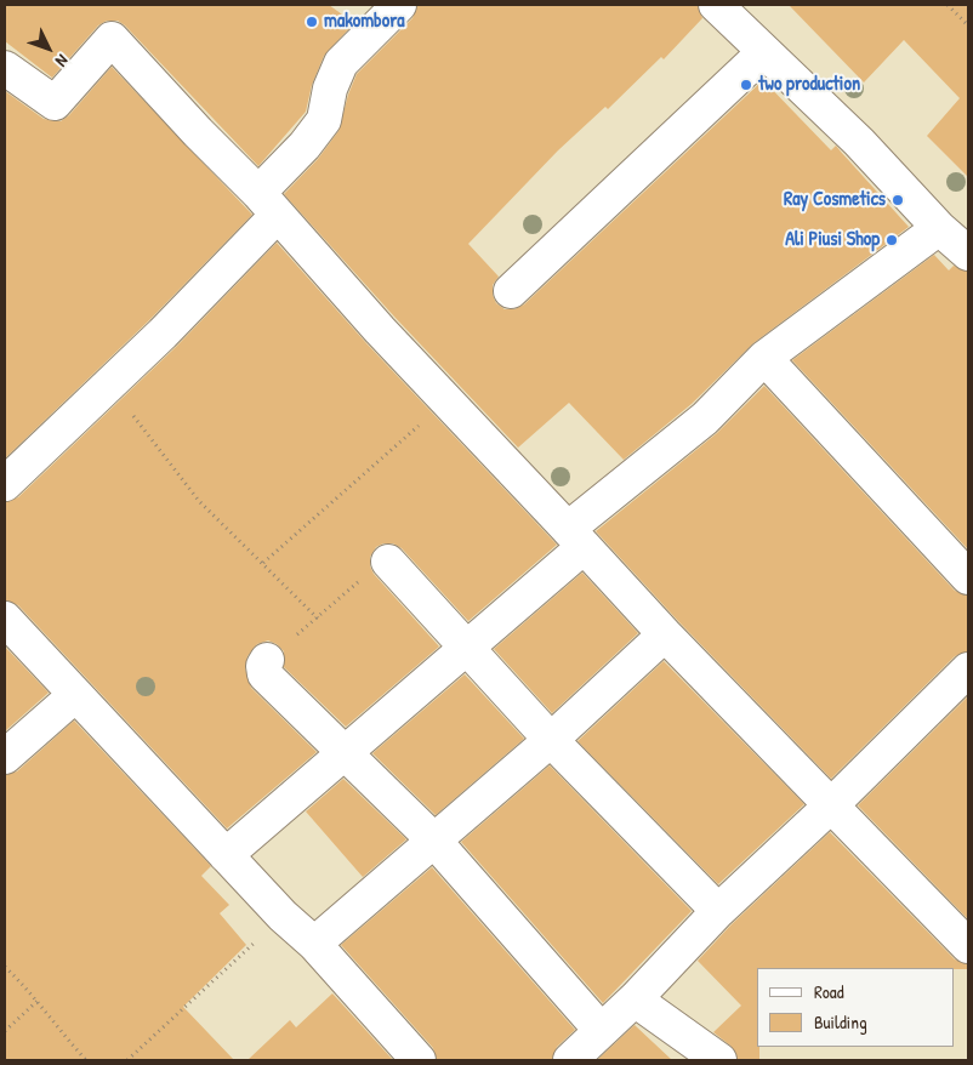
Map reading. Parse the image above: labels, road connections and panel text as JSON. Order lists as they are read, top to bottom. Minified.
{"places":["makombora","two production","Ray Cosmetics","Ali Piusi Shop"],"legend":["Road","Building"],"north":"bottom right"}
